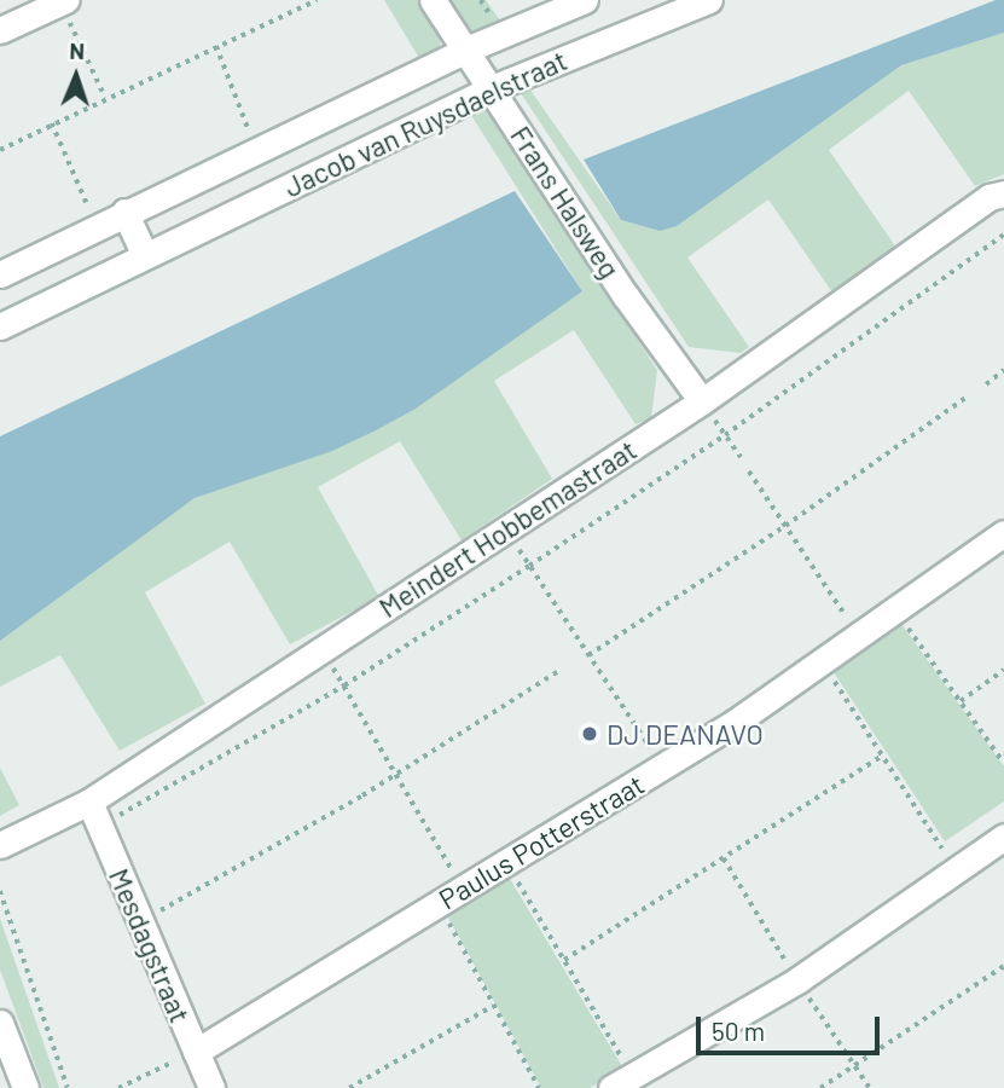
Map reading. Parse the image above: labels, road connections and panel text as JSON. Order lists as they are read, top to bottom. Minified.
{"streets":{"street":["Jacob van Ruysdaelstraat","Frans Halsweg","Meindert Hobbemastraat","Paulus Potterstraat","Mesdagstraat"]},"crossings":[["Jacob van Ruysdaelstraat","Frans Halsweg"],["Frans Halsweg","Meindert Hobbemastraat"],["Meindert Hobbemastraat","Mesdagstraat"],["Paulus Potterstraat","Mesdagstraat"]],"places":["DJ DEANAVO"],"scale_bar":"50 m","north":"top"}
